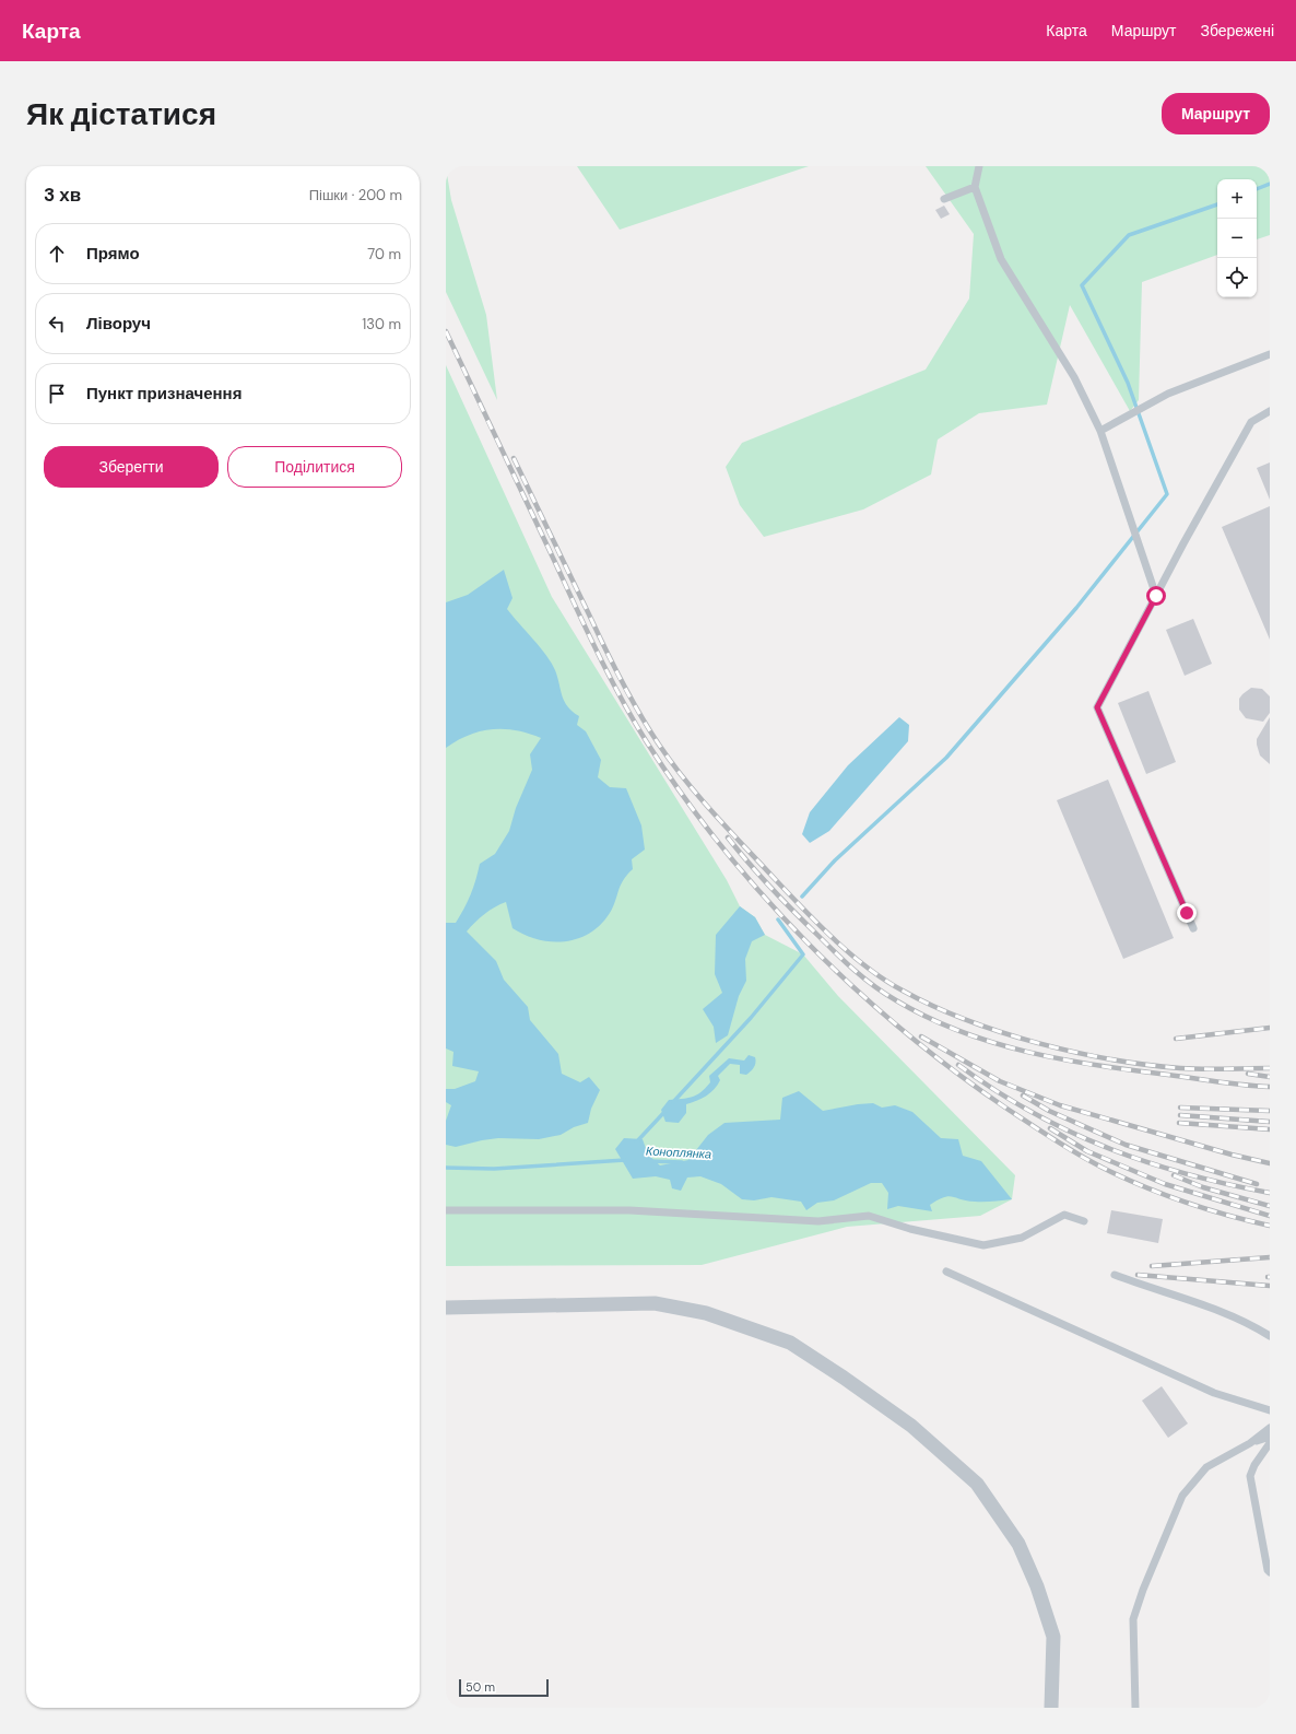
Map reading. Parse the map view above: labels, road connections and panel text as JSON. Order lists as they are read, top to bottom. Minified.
{"water":["Коноплянка"],"scale_bar":"50 m","page":{"header":"Карта","nav":["Карта","Маршрут","Збережені"],"buttons":["Маршрут",["Зберегти","Поділитися"]],"title":"Як дістатися","heading":["3 хв","Пішки · 200 m"],"map_buttons":["+","−"],"list":[["Прямо","70 m"],["Ліворуч","130 m"],"Пункт призначення"],"scale":"50 m"}}
